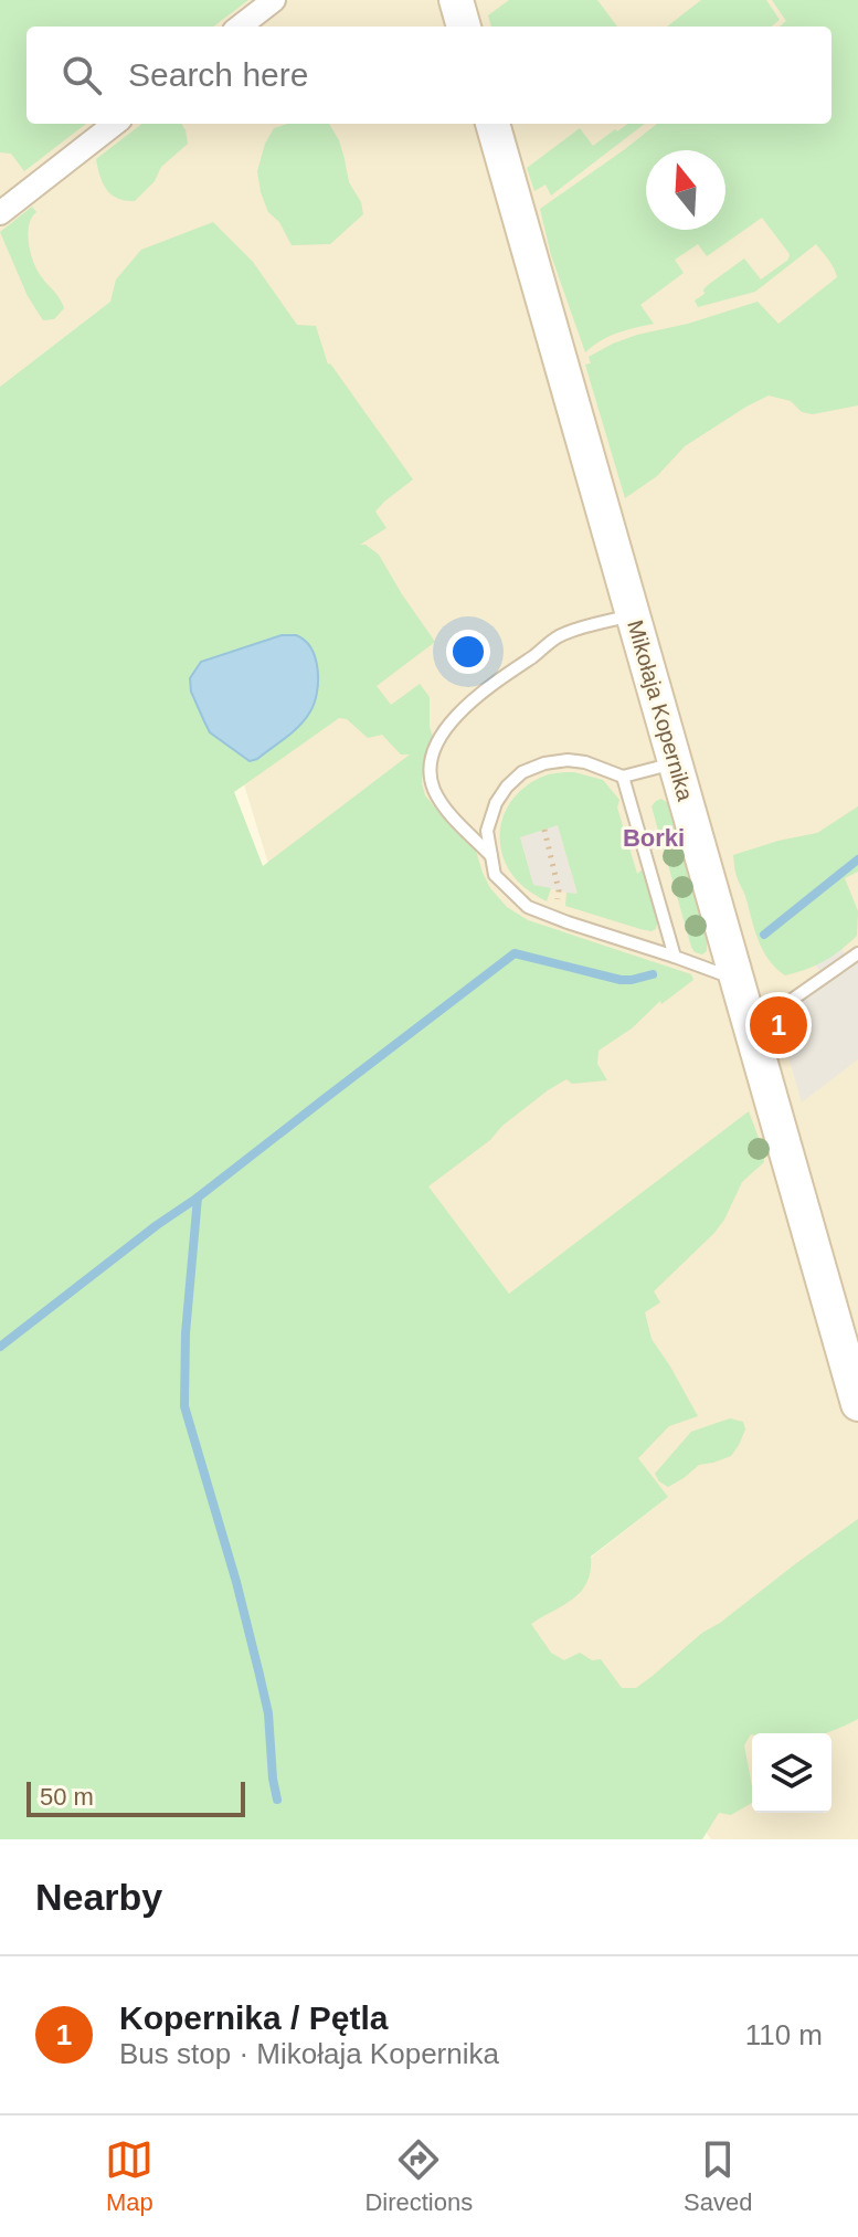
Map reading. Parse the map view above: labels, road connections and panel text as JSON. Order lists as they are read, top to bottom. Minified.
{"streets":{"street":["Mikołaja Kopernika"]},"districts":["Borki"],"scale_bar":"50 m","north":"top","page":{"search":"Search here","pins":"1","scale":"50 m","heading":"Nearby","list":[{"mark":"1","name":"Kopernika / Pętla","note":"Bus stop · Mikołaja Kopernika","value":"110 m"}],"nav":["Map","Directions","Saved"]}}
